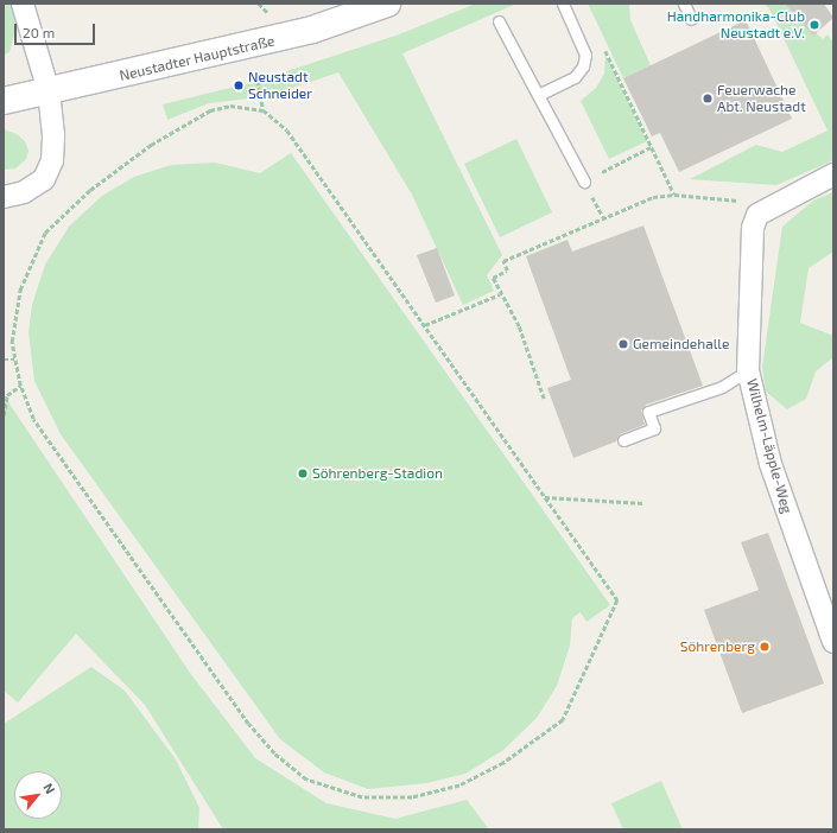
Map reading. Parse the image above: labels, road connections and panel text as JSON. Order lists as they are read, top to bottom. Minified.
{"streets":{"street":["Neustadter Hauptstraße","Wilhelm-Läpple-Weg"]},"places":["Handharmonika-Club Neustadt e.V.","Neustadt Schneider","Feuerwache Abt. Neustadt","Gemeindehalle","Söhrenberg-Stadion","Söhrenberg"],"scale_bar":"20 m","north":"top right"}
